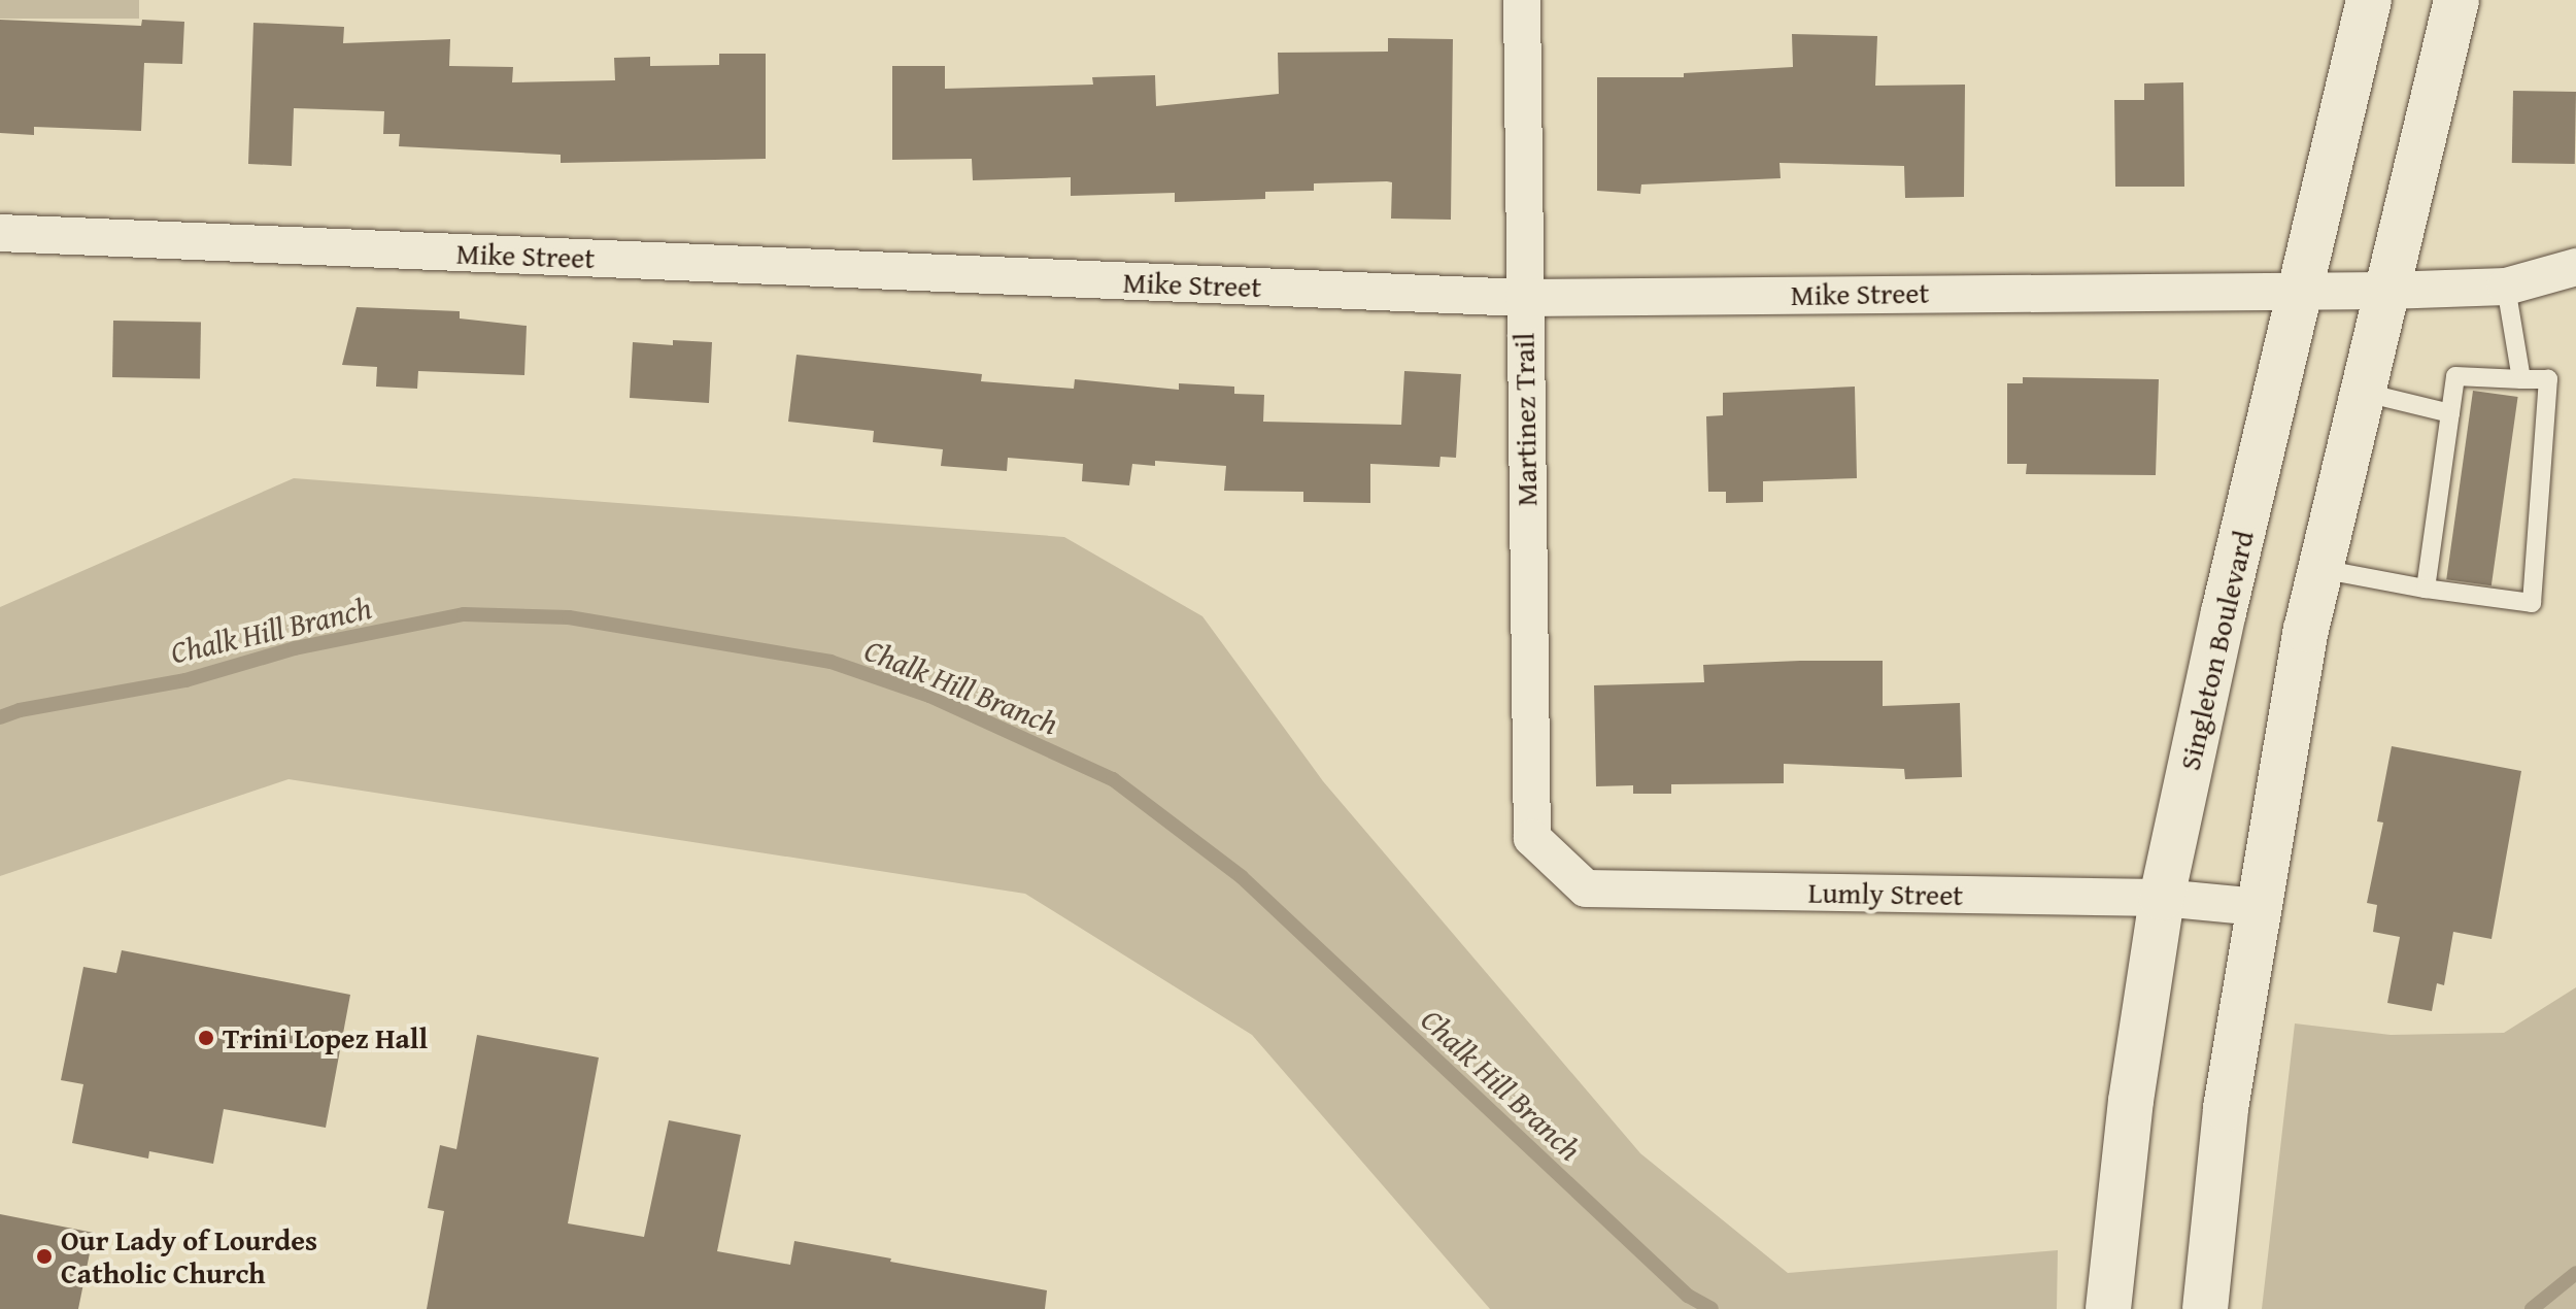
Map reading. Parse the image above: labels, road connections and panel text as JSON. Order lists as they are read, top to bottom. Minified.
{"streets":{"main road":["Singleton Boulevard"],"street":["Mike Street","Martinez Trail","Lumly Street"]},"crossings":[["Mike Street","Martinez Trail"],["Mike Street","Singleton Boulevard"],["Martinez Trail","Lumly Street"],["Singleton Boulevard","Lumly Street"]],"water":["Chalk Hill Branch"],"places":["Trini Lopez Hall","Our Lady of Lourdes Catholic Church"]}
